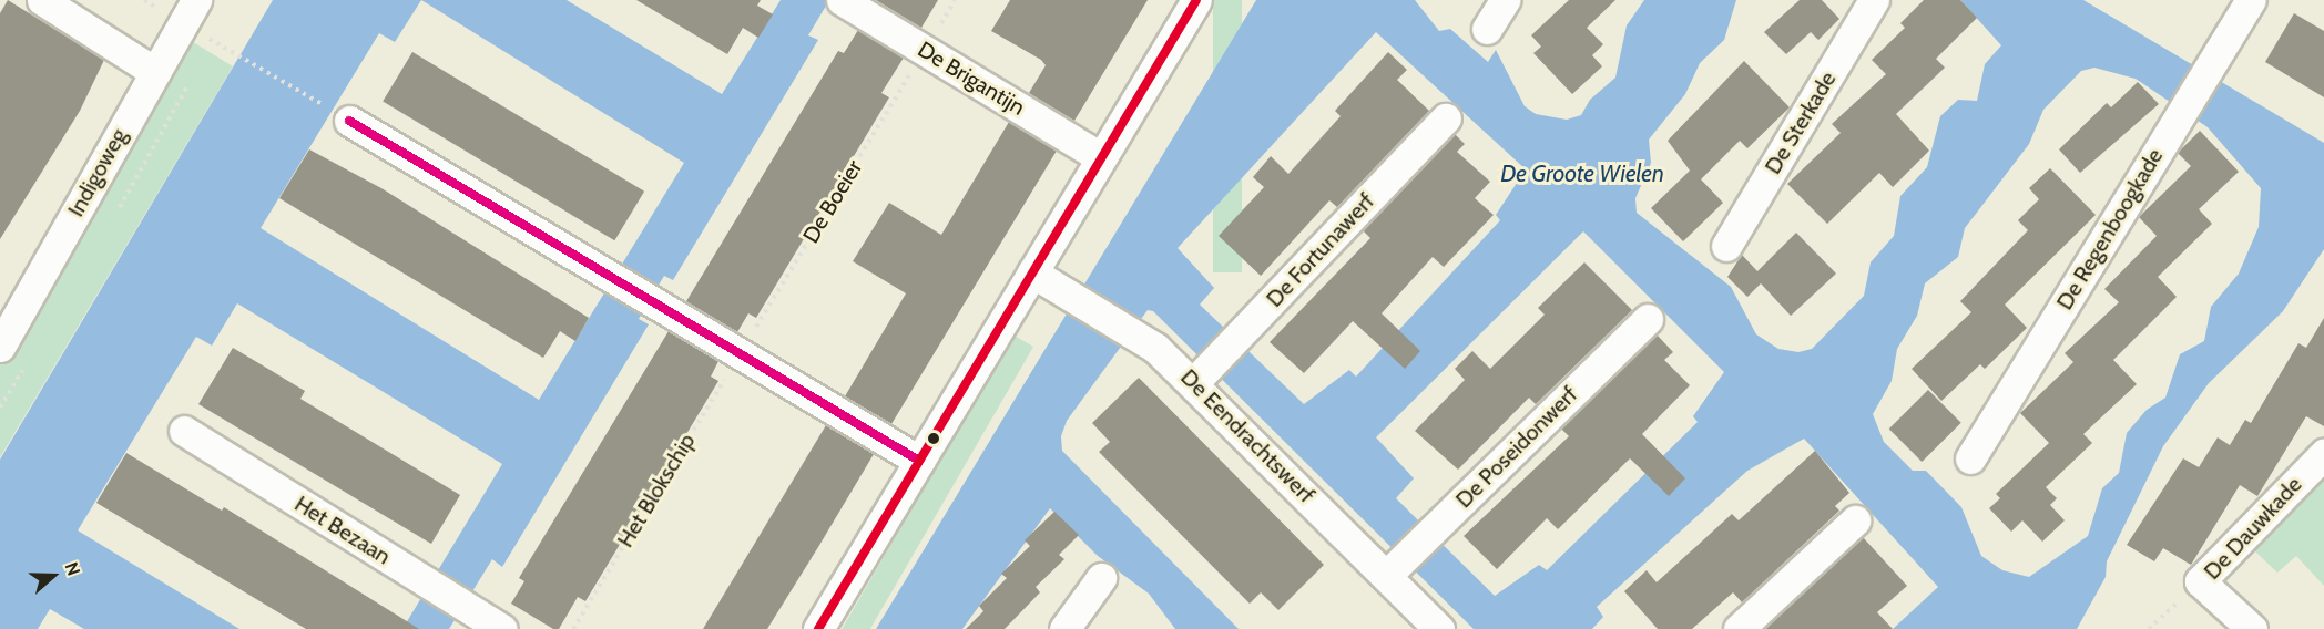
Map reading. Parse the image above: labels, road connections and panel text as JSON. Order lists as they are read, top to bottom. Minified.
{"streets":{"street":["De Brigantijn","De Sterkade","Indigoweg","De Regenboogkade","De Fortunawerf","De Eendrachtswerf","De Poseidonwerf","De Dauwkade","Het Bezaan"],"path":["De Boeier","Het Blokschip"]},"crossings":[["De Brigantijn","De Boeier"],["De Boeier","Het Blokschip"],["De Fortunawerf","De Eendrachtswerf"],["De Eendrachtswerf","De Poseidonwerf"]],"water":["De Groote Wielen"],"north":"right"}
